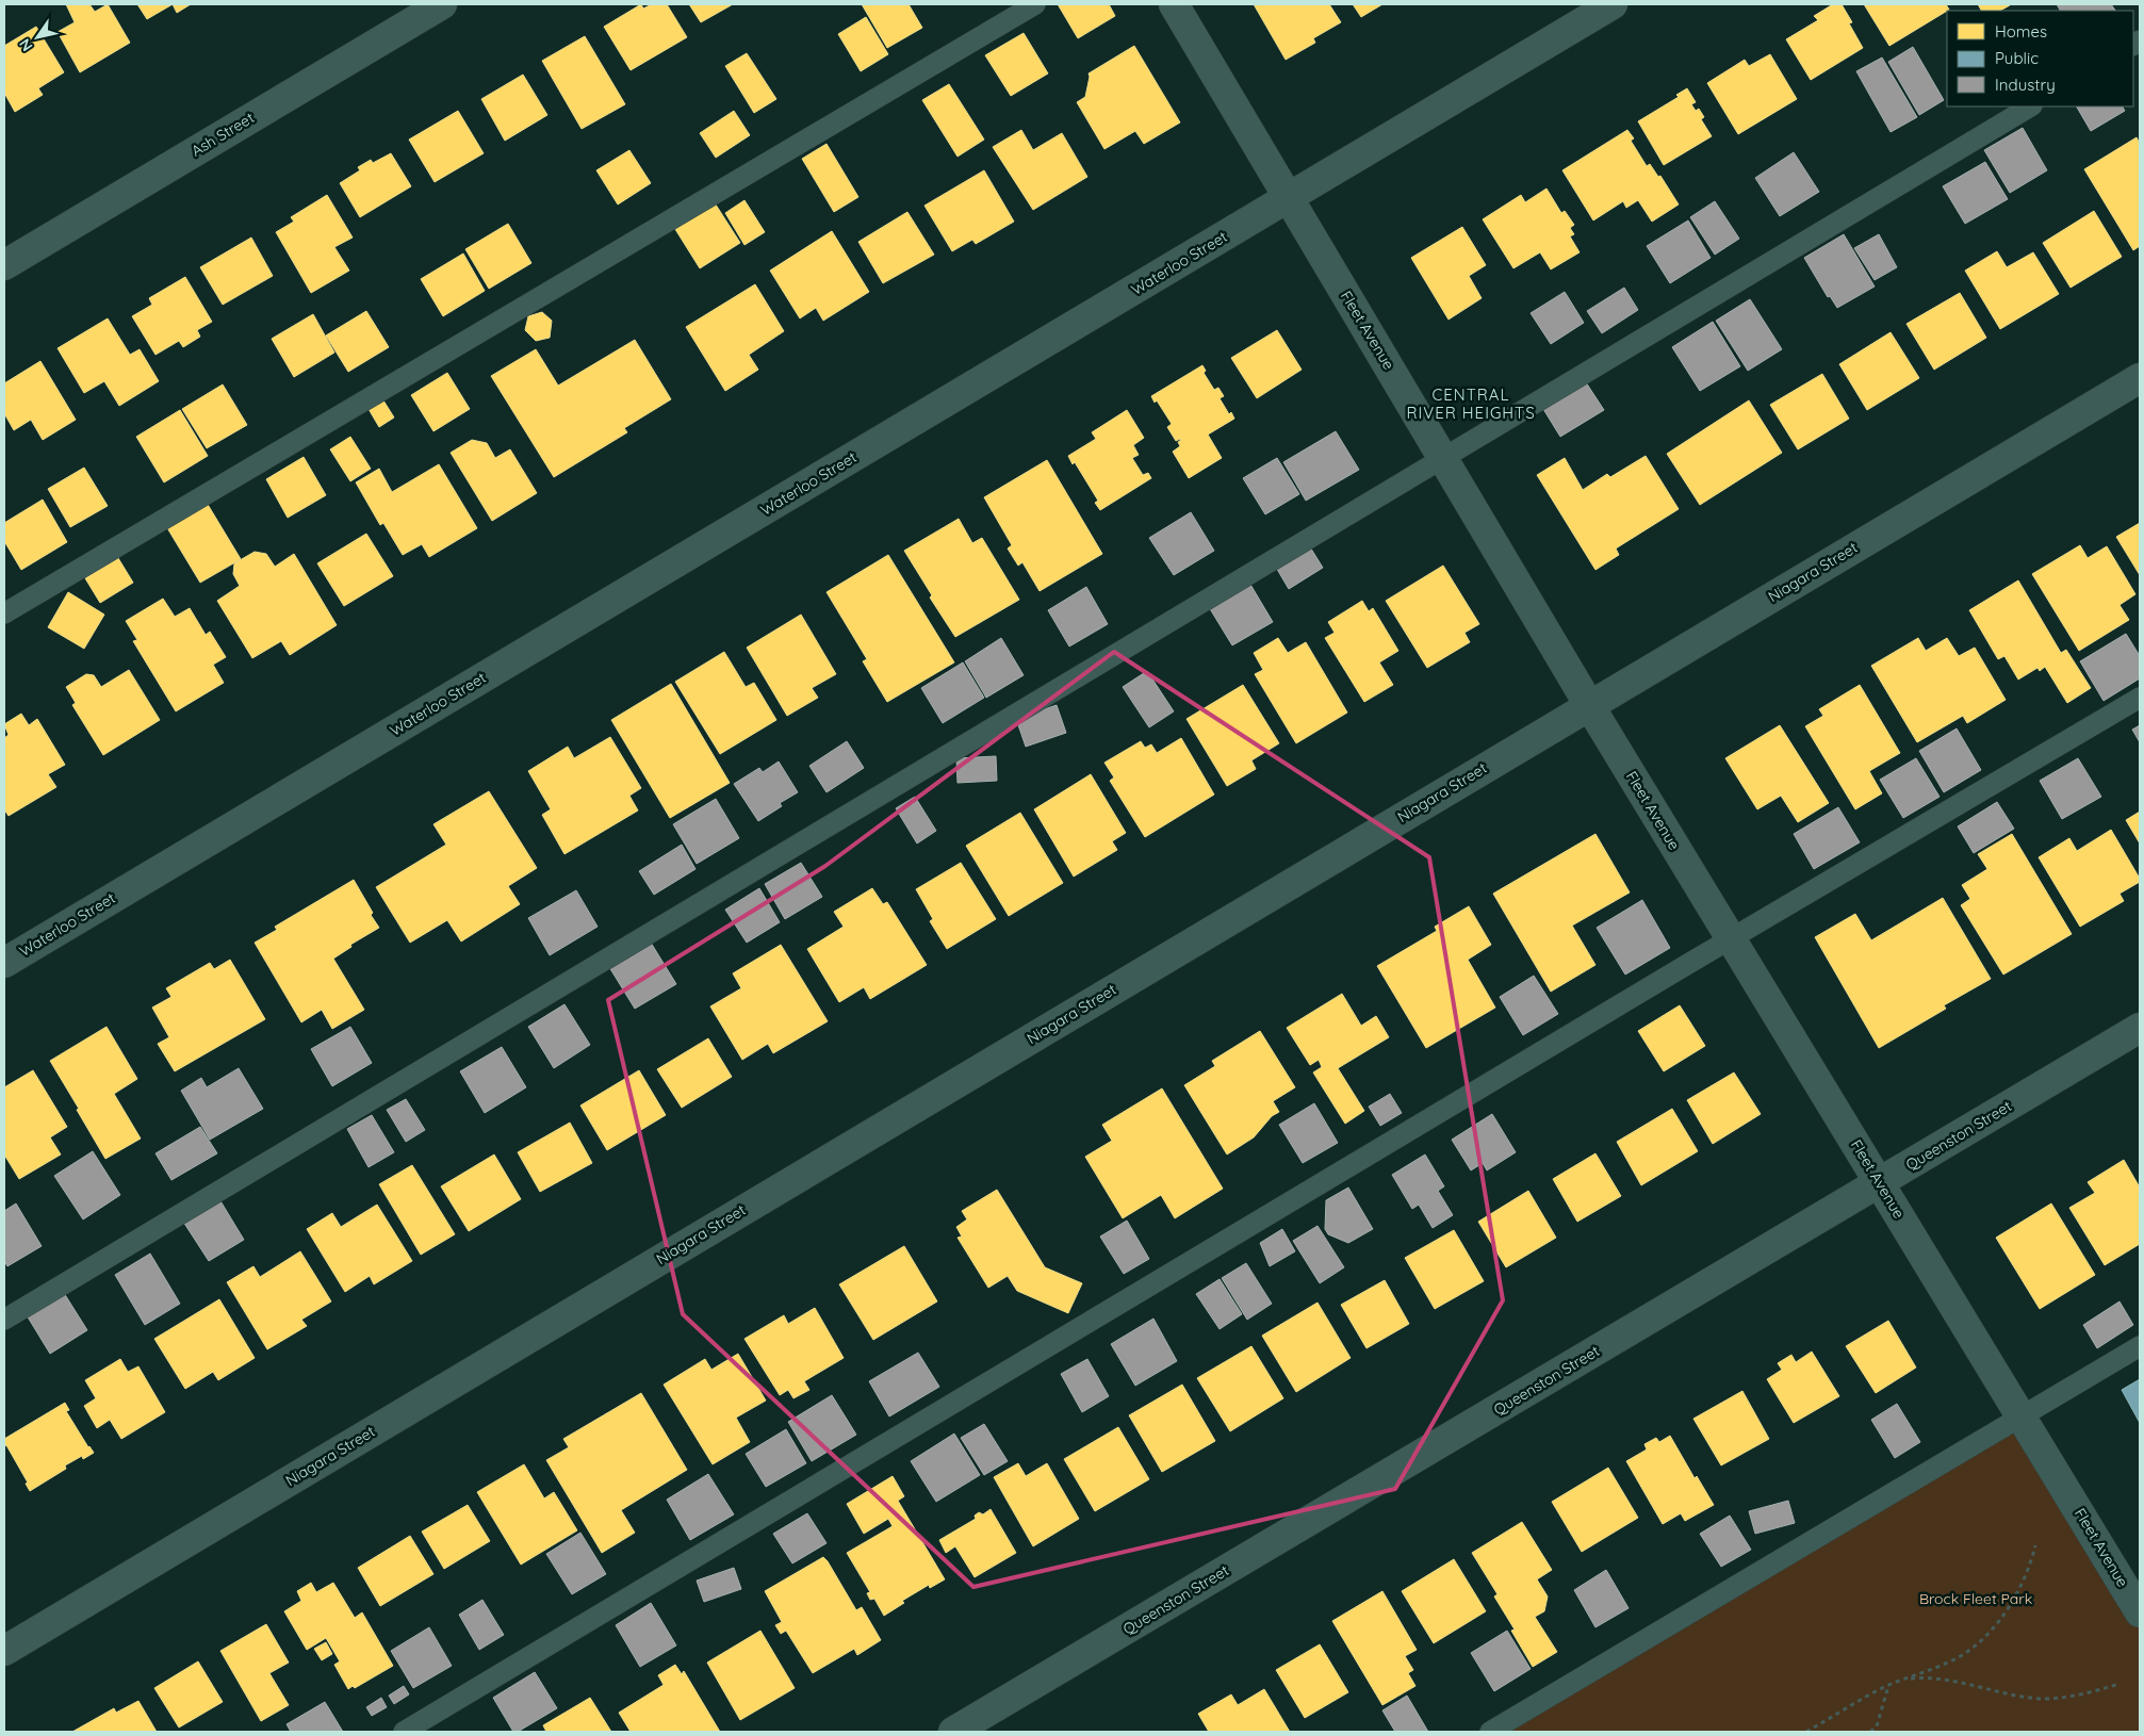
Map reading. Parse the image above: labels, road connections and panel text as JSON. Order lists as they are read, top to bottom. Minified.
{"streets":{"street":["Ash Street","Waterloo Street","Fleet Avenue","Niagara Street","Queenston Street"]},"crossings":[["Waterloo Street","Fleet Avenue"],["Fleet Avenue","Niagara Street"],["Fleet Avenue","Queenston Street"]],"districts":["CENTRAL RIVER HEIGHTS"],"parks":["Brock Fleet Park"],"legend":["Homes","Public","Industry"],"north":"bottom left"}
